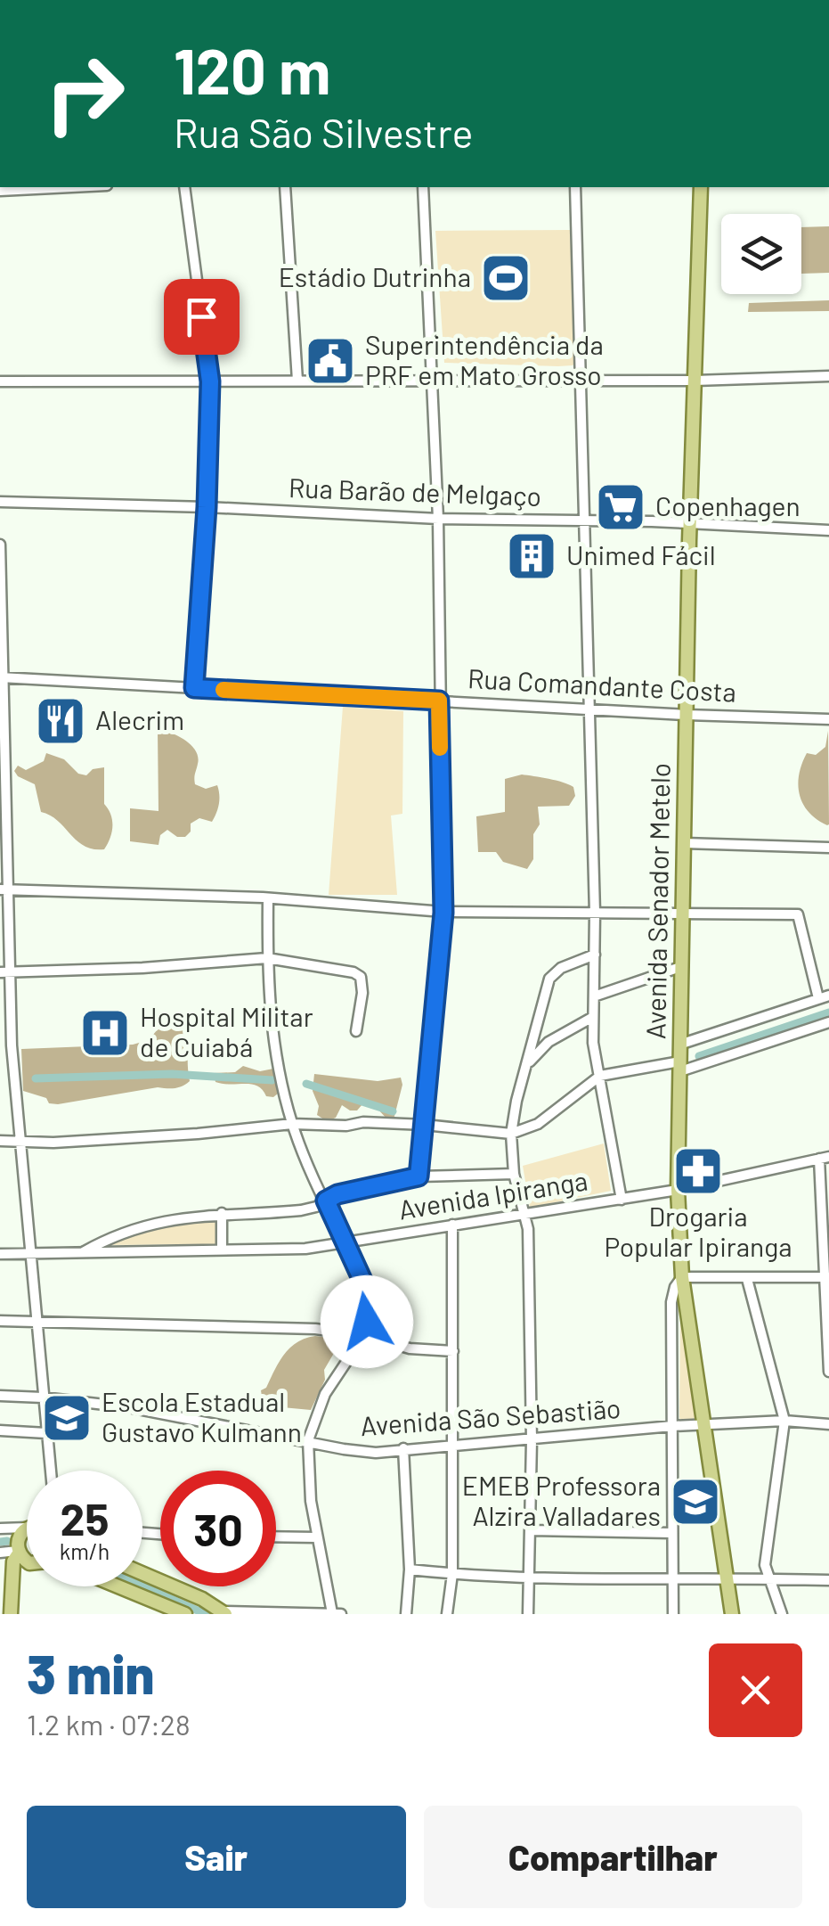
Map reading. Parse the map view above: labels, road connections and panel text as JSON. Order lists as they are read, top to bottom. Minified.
{"streets":{"main road":["Avenida Senador Metelo"],"street":["Rua Barão de Melgaço","Rua Comandante Costa","Avenida Ipiranga","Avenida São Sebastião"]},"crossings":[["Rua Barão de Melgaço","Avenida Senador Metelo"],["Rua Comandante Costa","Avenida Senador Metelo"],["Avenida Senador Metelo","Avenida Ipiranga"],["Avenida Senador Metelo","Avenida São Sebastião"]],"places":{"sports":["Estádio Dutrinha"],"public building":["Superintendência da PRF em Mato Grosso"],"supermarket":["Copenhagen"],"building":["Unimed Fácil"],"restaurant":["Alecrim"],"hospital":["Hospital Militar de Cuiabá"],"pharmacy":["Drogaria Popular Ipiranga"],"school or university":["Escola Estadual Gustavo Kulmann","EMEB Professora Alzira Valladares"]},"page":{"turn":["120 m","Rua São Silvestre"],"speed":"25 km/h","limit":"30","heading":["3 min","1.2 km · 07:28"],"buttons":["Sair","Compartilhar"]}}
